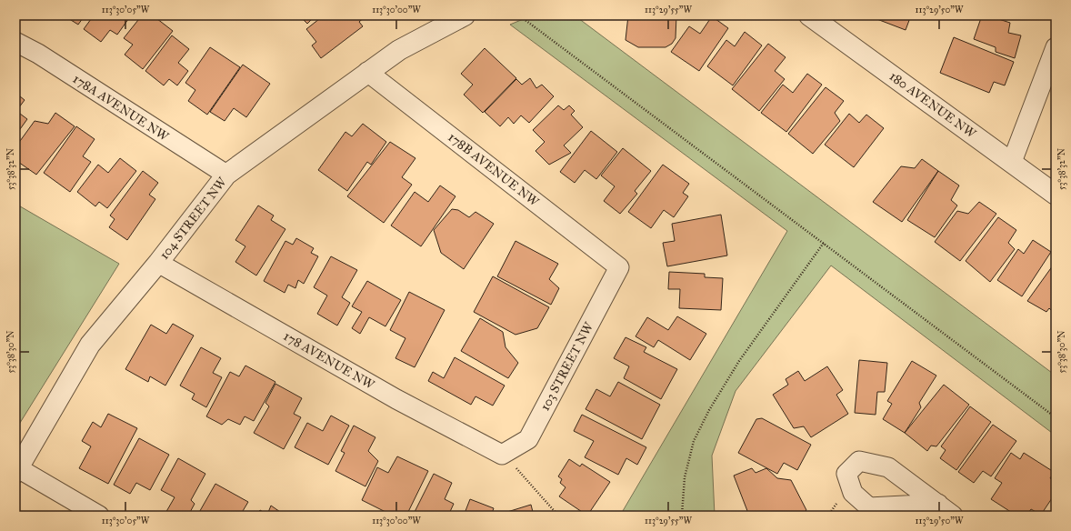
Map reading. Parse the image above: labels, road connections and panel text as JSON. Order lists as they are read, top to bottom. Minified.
{"streets":{"street":["180 AVENUE NW","178A AVENUE NW","178B AVENUE NW","104 STREET NW","178 AVENUE NW","103 STREET NW"]},"crossings":[["178A AVENUE NW","104 STREET NW"],["178B AVENUE NW","104 STREET NW"],["178B AVENUE NW","103 STREET NW"],["104 STREET NW","178 AVENUE NW"],["178 AVENUE NW","103 STREET NW"]],"coordinates":["113°30'05\"W","113°30'00\"W","113°29'55\"W","113°29'50\"W","53°38'32\"N","53°38'30\"N"]}
